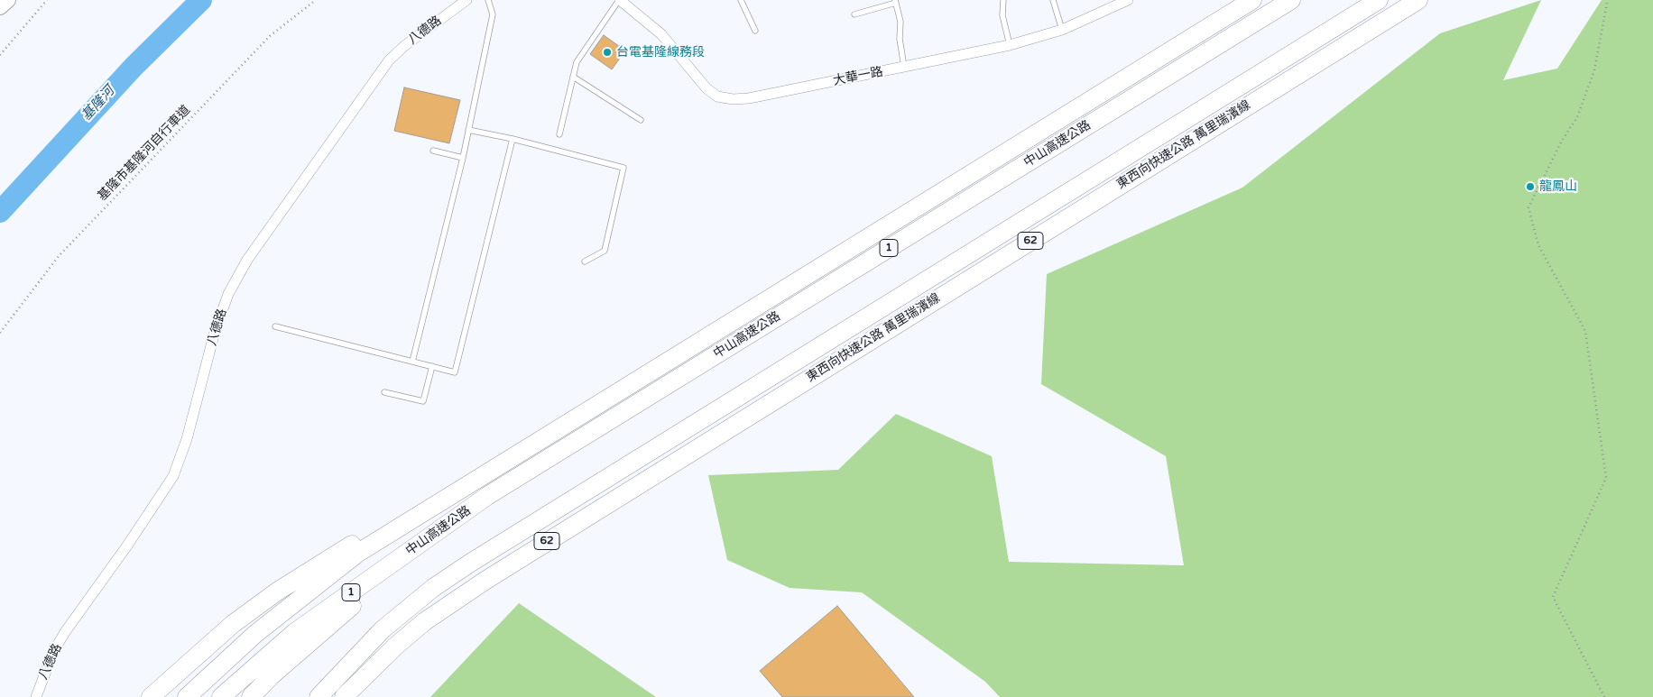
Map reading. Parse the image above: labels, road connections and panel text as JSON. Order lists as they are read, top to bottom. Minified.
{"streets":{"highway":["中山高速公路","東西向快速公路 萬里瑞濱線","62","1"],"street":["八德路","大華一路"],"path":["基隆市基隆河自行車道"]},"water":["基隆河"],"places":["台電基隆線務段","龍鳳山"]}
